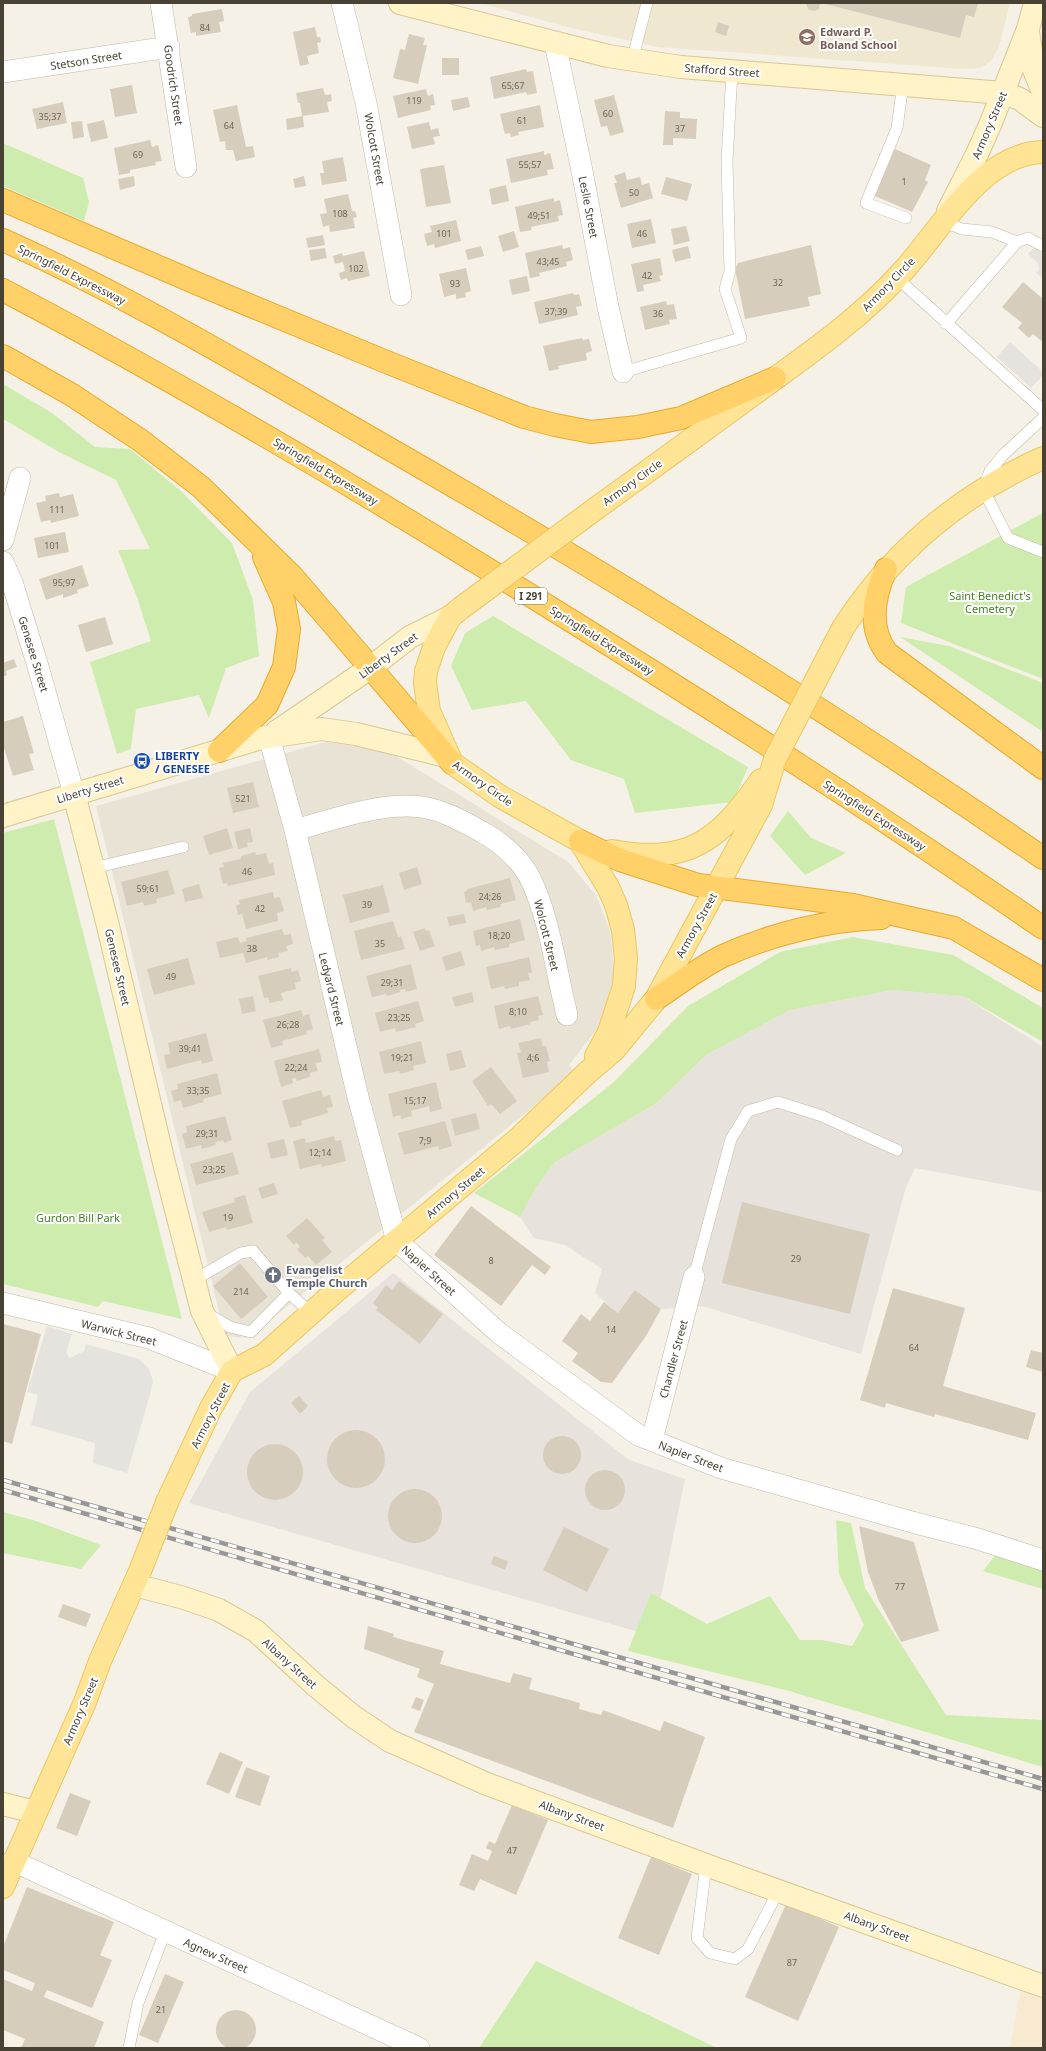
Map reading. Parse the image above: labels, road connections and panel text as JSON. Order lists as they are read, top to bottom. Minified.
{"streets":{"highway":["Springfield Expressway","I 291"],"main road":["Stafford Street","Armory Street","Armory Circle","Genesee Street","Liberty Street","Albany Street"],"street":["Stetson Street","Goodrich Street","Wolcott Street","Leslie Street","Ledyard Street","Napier Street","Warwick Street","Chandler Street","Agnew Street"]},"crossings":[["Stetson Street","Goodrich Street"],["Stafford Street","Armory Street"],["Stafford Street","Leslie Street"],["Armory Street","Armory Circle"],["Armory Street","Genesee Street"],["Armory Street","Ledyard Street"],["Armory Street","Napier Street"],["Armory Street","Warwick Street"],["Armory Street","Albany Street"],["Armory Street","Agnew Street"],["Wolcott Street","Ledyard Street"],["Armory Circle","Liberty Street"],["Genesee Street","Liberty Street"],["Genesee Street","Warwick Street"],["Liberty Street","Ledyard Street"],["Ledyard Street","Napier Street"],["Napier Street","Chandler Street"]],"parks":["Saint Benedict's Cemetery","Gurdon Bill Park"],"places":{"school or university":["Edward P. Boland School"],"bus stop":["LIBERTY / GENESEE"],"church":["Evangelist Temple Church"]},"house_numbers":["84","65;67","119","60","35;37","61","64","37","69","55;57","1","50","108","49;51","101","46","43;45","102","42","32","93","37;39","36","111","101","95;97","521","46","59;61","24;26","39","42","18;20","35","38","49","29;31","8;10","23;25","26;28","39;41","19;21","4;6","22;24","33;35","15;17","29;31","7;9","12;14","23;25","19","29","8","214","14","64","77","47","87","21"]}
